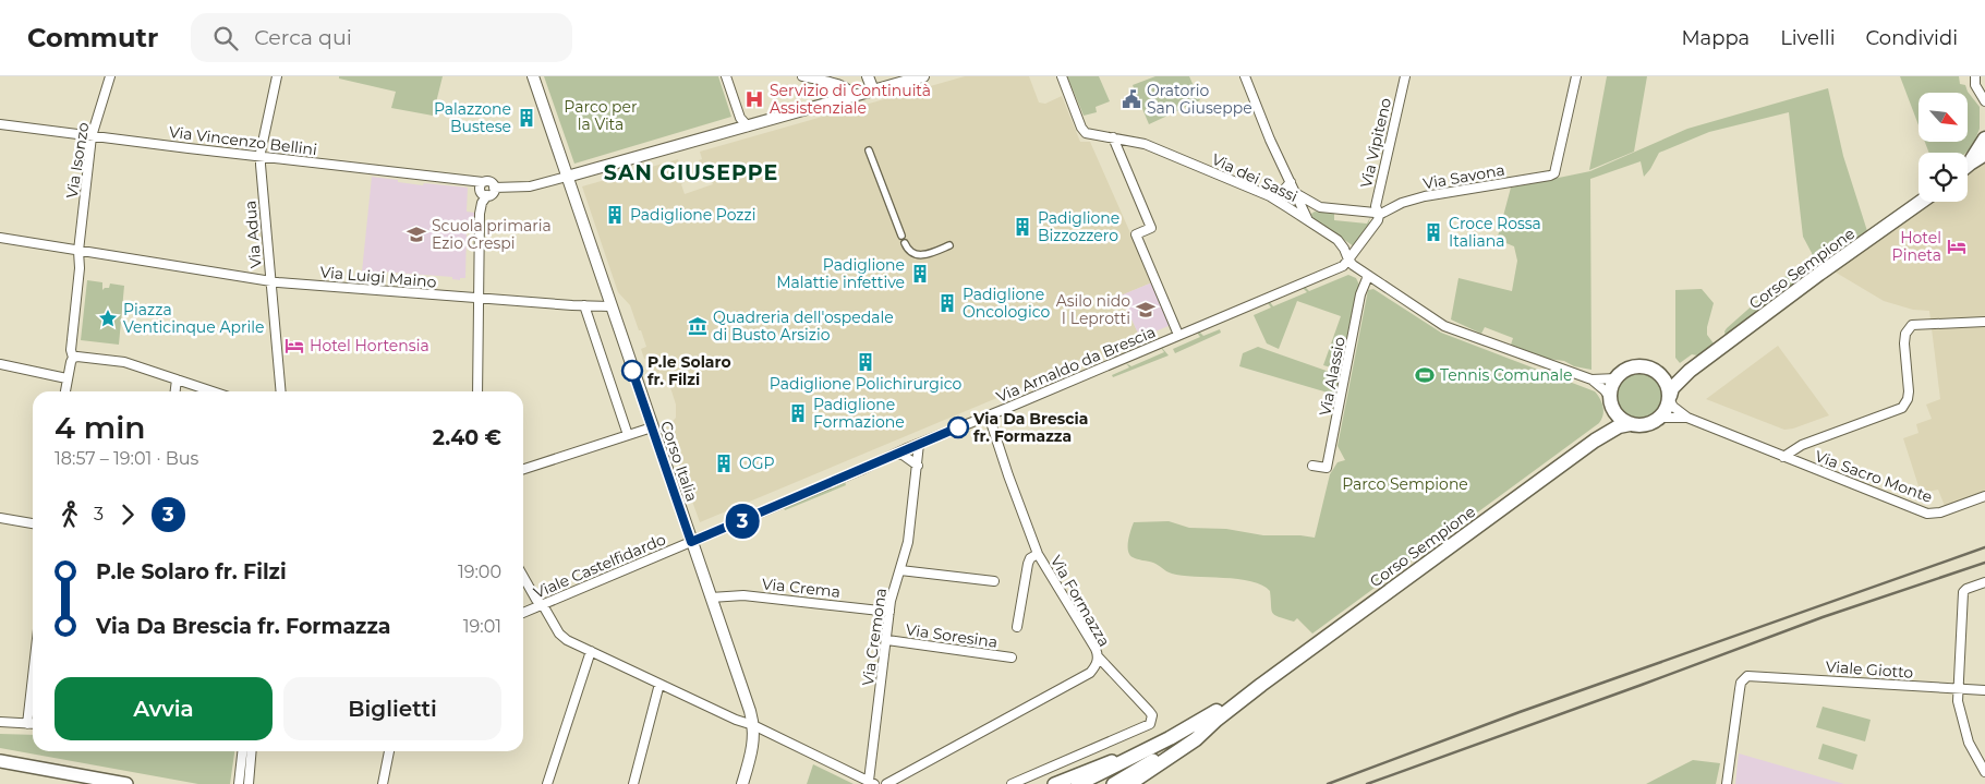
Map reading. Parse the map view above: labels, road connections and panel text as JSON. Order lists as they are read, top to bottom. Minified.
{"streets":{"main road":["Corso Sempione"],"street":["Via Vincenzo Bellini","Via Vipiteno","Via Isonzo","Via Savona","Via dei Sassi","Via Adua","Via Luigi Maino","Via Arnaldo da Brescia","Via Alassio","Corso Italia","Via Sacro Monte","Viale Castelfidardo","Via Crema","Via Formazza","Via Soresina","Via Cremona","Viale Giotto"]},"crossings":[["Via Vincenzo Bellini","Via Isonzo"],["Via Vincenzo Bellini","Via Adua"],["Via Vipiteno","Via Savona"],["Via Isonzo","Via Luigi Maino"],["Via dei Sassi","Corso Sempione"],["Via dei Sassi","Via Arnaldo da Brescia"],["Via dei Sassi","Via Alassio"],["Via dei Sassi","Via Sacro Monte"],["Via Adua","Via Luigi Maino"],["Corso Sempione","Via Sacro Monte"],["Via Luigi Maino","Corso Italia"],["Via Arnaldo da Brescia","Corso Italia"],["Via Arnaldo da Brescia","Viale Castelfidardo"],["Via Arnaldo da Brescia","Via Formazza"],["Via Arnaldo da Brescia","Via Cremona"],["Corso Italia","Viale Castelfidardo"],["Corso Italia","Via Crema"],["Via Crema","Via Cremona"],["Via Soresina","Via Cremona"]],"districts":["SAN GIUSEPPE"],"parks":["Parco per la Vita","Parco Sempione"],"places":{"hospital":["Servizio di Continuità Assistenziale"],"public building":["Oratorio San Giuseppe"],"building":["Palazzone Bustese","Padiglione Pozzi","Padiglione Bizzozzero","Croce Rossa Italiana","Padiglione Malattie infettive","Padiglione Oncologico","Padiglione Polichirurgico","Padiglione Formazione","OGP"],"school or university":["Scuola primaria Ezio Crespi","Asilo nido I Leprotti"],"hotel":["Hotel Pineta","Hotel Hortensia"],"place":["Piazza Venticinque Aprile"],"museum":["Quadreria dell'ospedale di Busto Arsizio"],"other":["P.le Solaro fr. Filzi","Via Da Brescia fr. Formazza"],"sports":["Tennis Comunale"]},"lines":["bus line 3"],"north":"bottom right","page":{"header":"Commutr","search":"Cerca qui","nav":["Mappa","Livelli","Condividi"],"on_map":"3","heading":["4 min","18:57 – 19:01 · Bus","2.40 €"],"legs":["3","3"],"list":[{"name":"P.le Solaro fr. Filzi","value":"19:00"},{"name":"Via Da Brescia fr. Formazza","value":"19:01"}],"buttons":["Avvia","Biglietti"]}}
